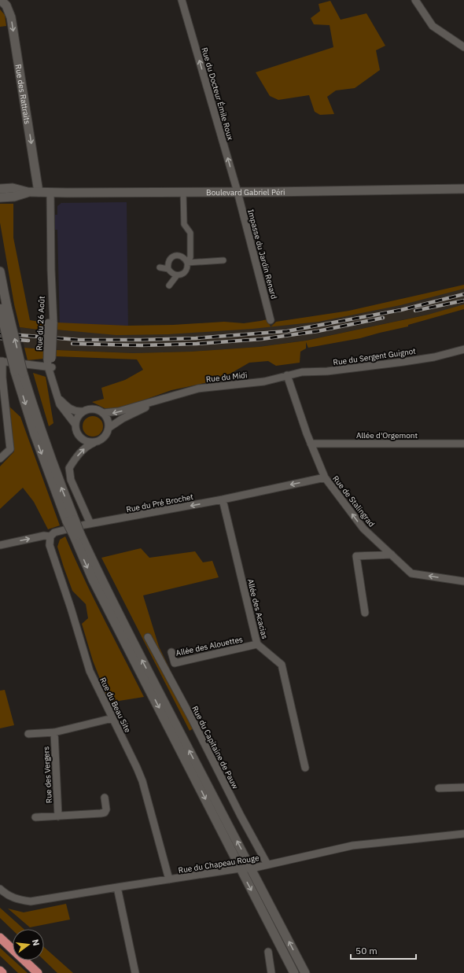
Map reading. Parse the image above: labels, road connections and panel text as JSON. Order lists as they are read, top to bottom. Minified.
{"streets":{"main road":["Rue des Rattraits","Boulevard Gabriel Péri"],"street":["Rue du Docteur Émile Roux","Impasse du Jardin Renard","Rue du 26 Août","Rue du Sergent Guignot","Rue du Midi","Allée d'Orgemont","Rue de Stalingrad","Rue du Pré Brochet","Allée des Acacias","Allée des Alouettes","Rue du Beau Site","Rue du Capitaine de Pauw","Rue des Vergers","Rue du Chapeau Rouge"]},"crossings":[["Rue du Docteur Émile Roux","Boulevard Gabriel Péri"],["Rue du Docteur Émile Roux","Impasse du Jardin Renard"],["Rue des Rattraits","Boulevard Gabriel Péri"],["Boulevard Gabriel Péri","Impasse du Jardin Renard"],["Boulevard Gabriel Péri","Rue du 26 Août"],["Rue du 26 Août","Rue du Midi"],["Rue du Sergent Guignot","Rue du Midi"],["Rue du Sergent Guignot","Rue de Stalingrad"],["Rue du Midi","Rue de Stalingrad"],["Allée d'Orgemont","Rue de Stalingrad"],["Rue de Stalingrad","Rue du Pré Brochet"],["Rue du Pré Brochet","Allée des Acacias"],["Rue du Pré Brochet","Rue du Beau Site"],["Allée des Acacias","Allée des Alouettes"],["Rue du Beau Site","Rue du Chapeau Rouge"],["Rue du Capitaine de Pauw","Rue du Chapeau Rouge"]],"one_way":["Rue du Docteur Émile Roux","Rue des Rattraits","Rue de Stalingrad"],"scale_bar":"50 m","north":"right"}
